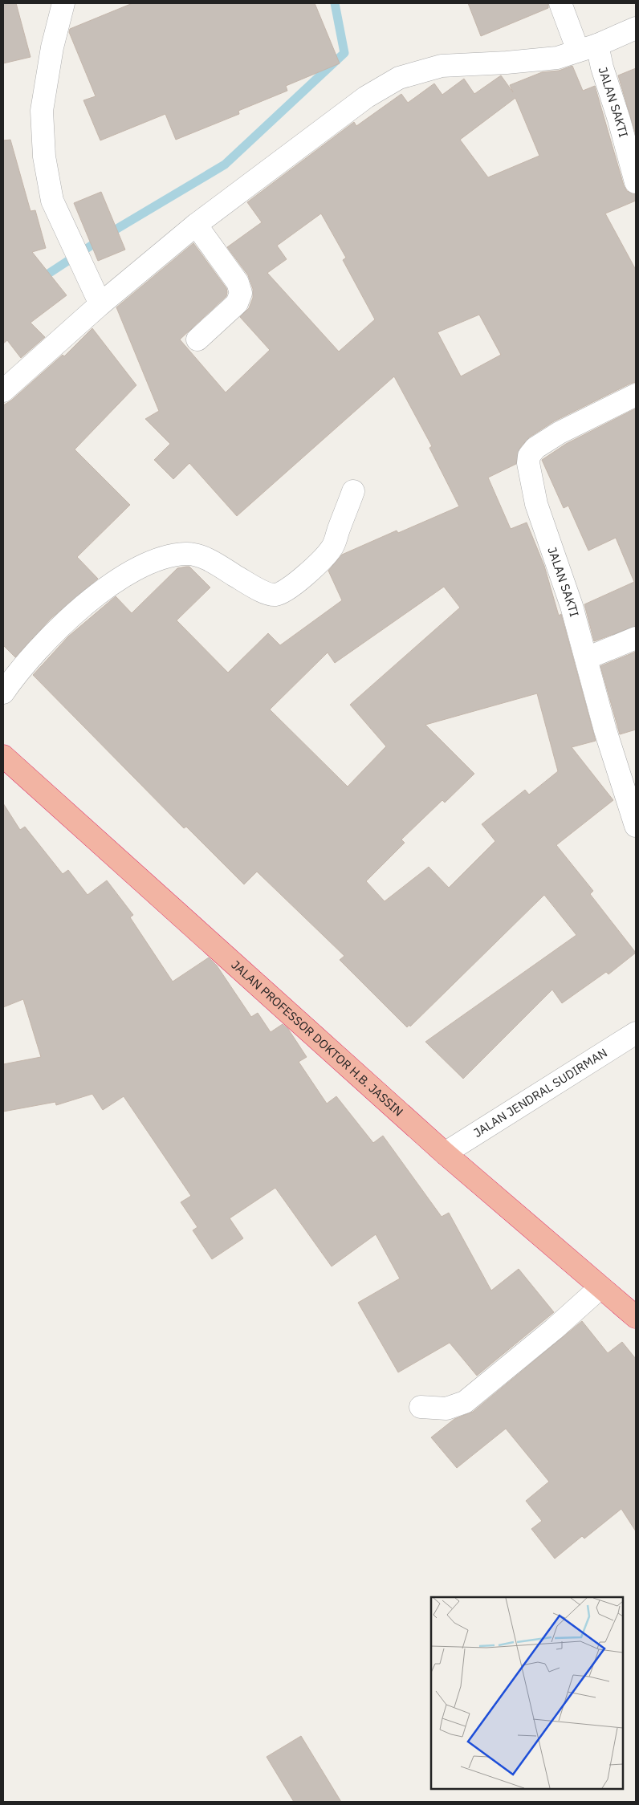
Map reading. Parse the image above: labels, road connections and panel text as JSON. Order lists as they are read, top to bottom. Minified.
{"streets":{"highway":["JALAN PROFESSOR DOKTOR H.B. JASSIN"],"street":["JALAN SAKTI","JALAN JENDRAL SUDIRMAN"]},"crossings":[["JALAN PROFESSOR DOKTOR H.B. JASSIN","JALAN JENDRAL SUDIRMAN"]]}
